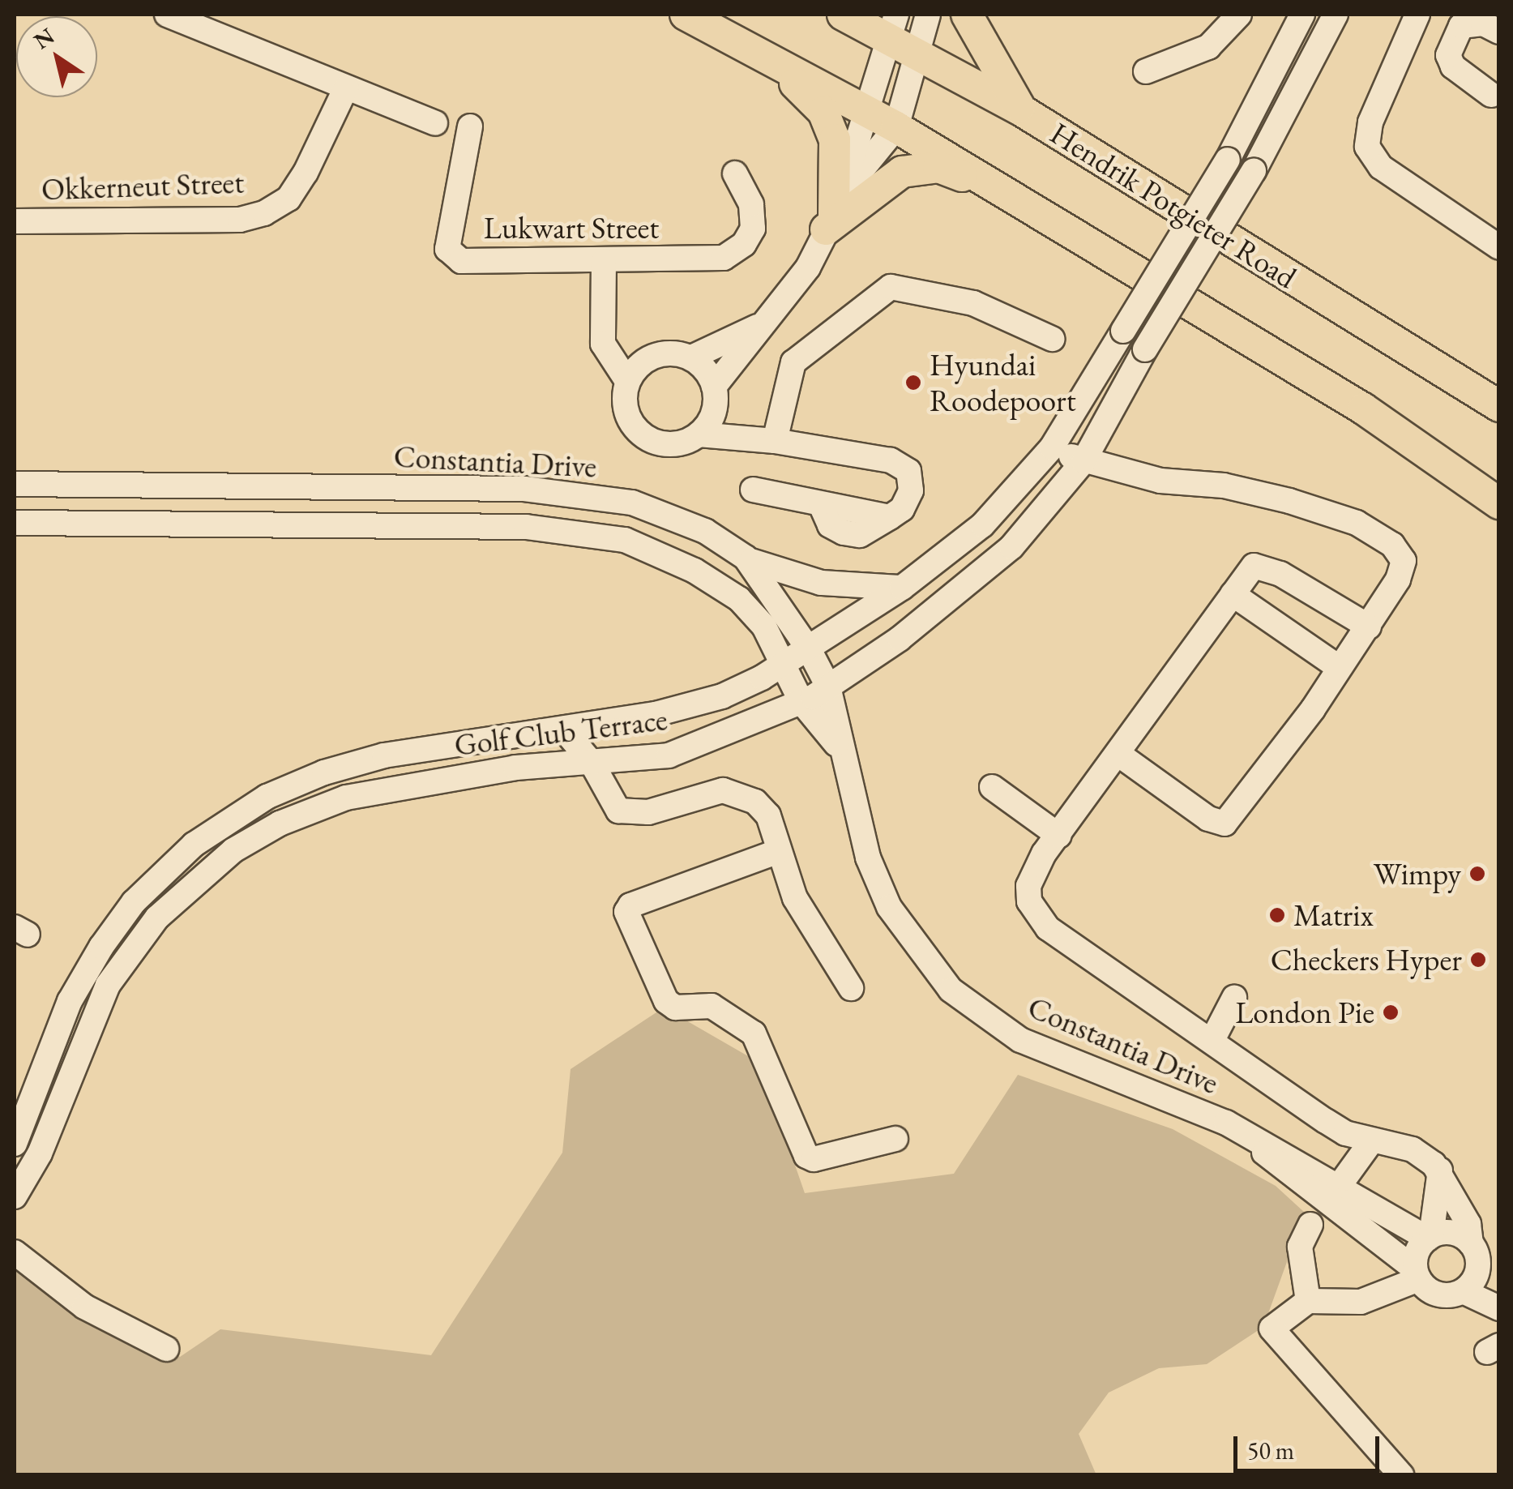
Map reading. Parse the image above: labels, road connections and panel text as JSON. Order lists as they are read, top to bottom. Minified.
{"streets":{"main road":["Hendrik Potgieter Road"],"street":["Okkerneut Street","Lukwart Street","Constantia Drive","Golf Club Terrace"]},"crossings":[["Constantia Drive","Golf Club Terrace"]],"places":["Hyundai Roodepoort","Wimpy","Matrix","Checkers Hyper","London Pie"],"scale_bar":"50 m","north":"top left"}
